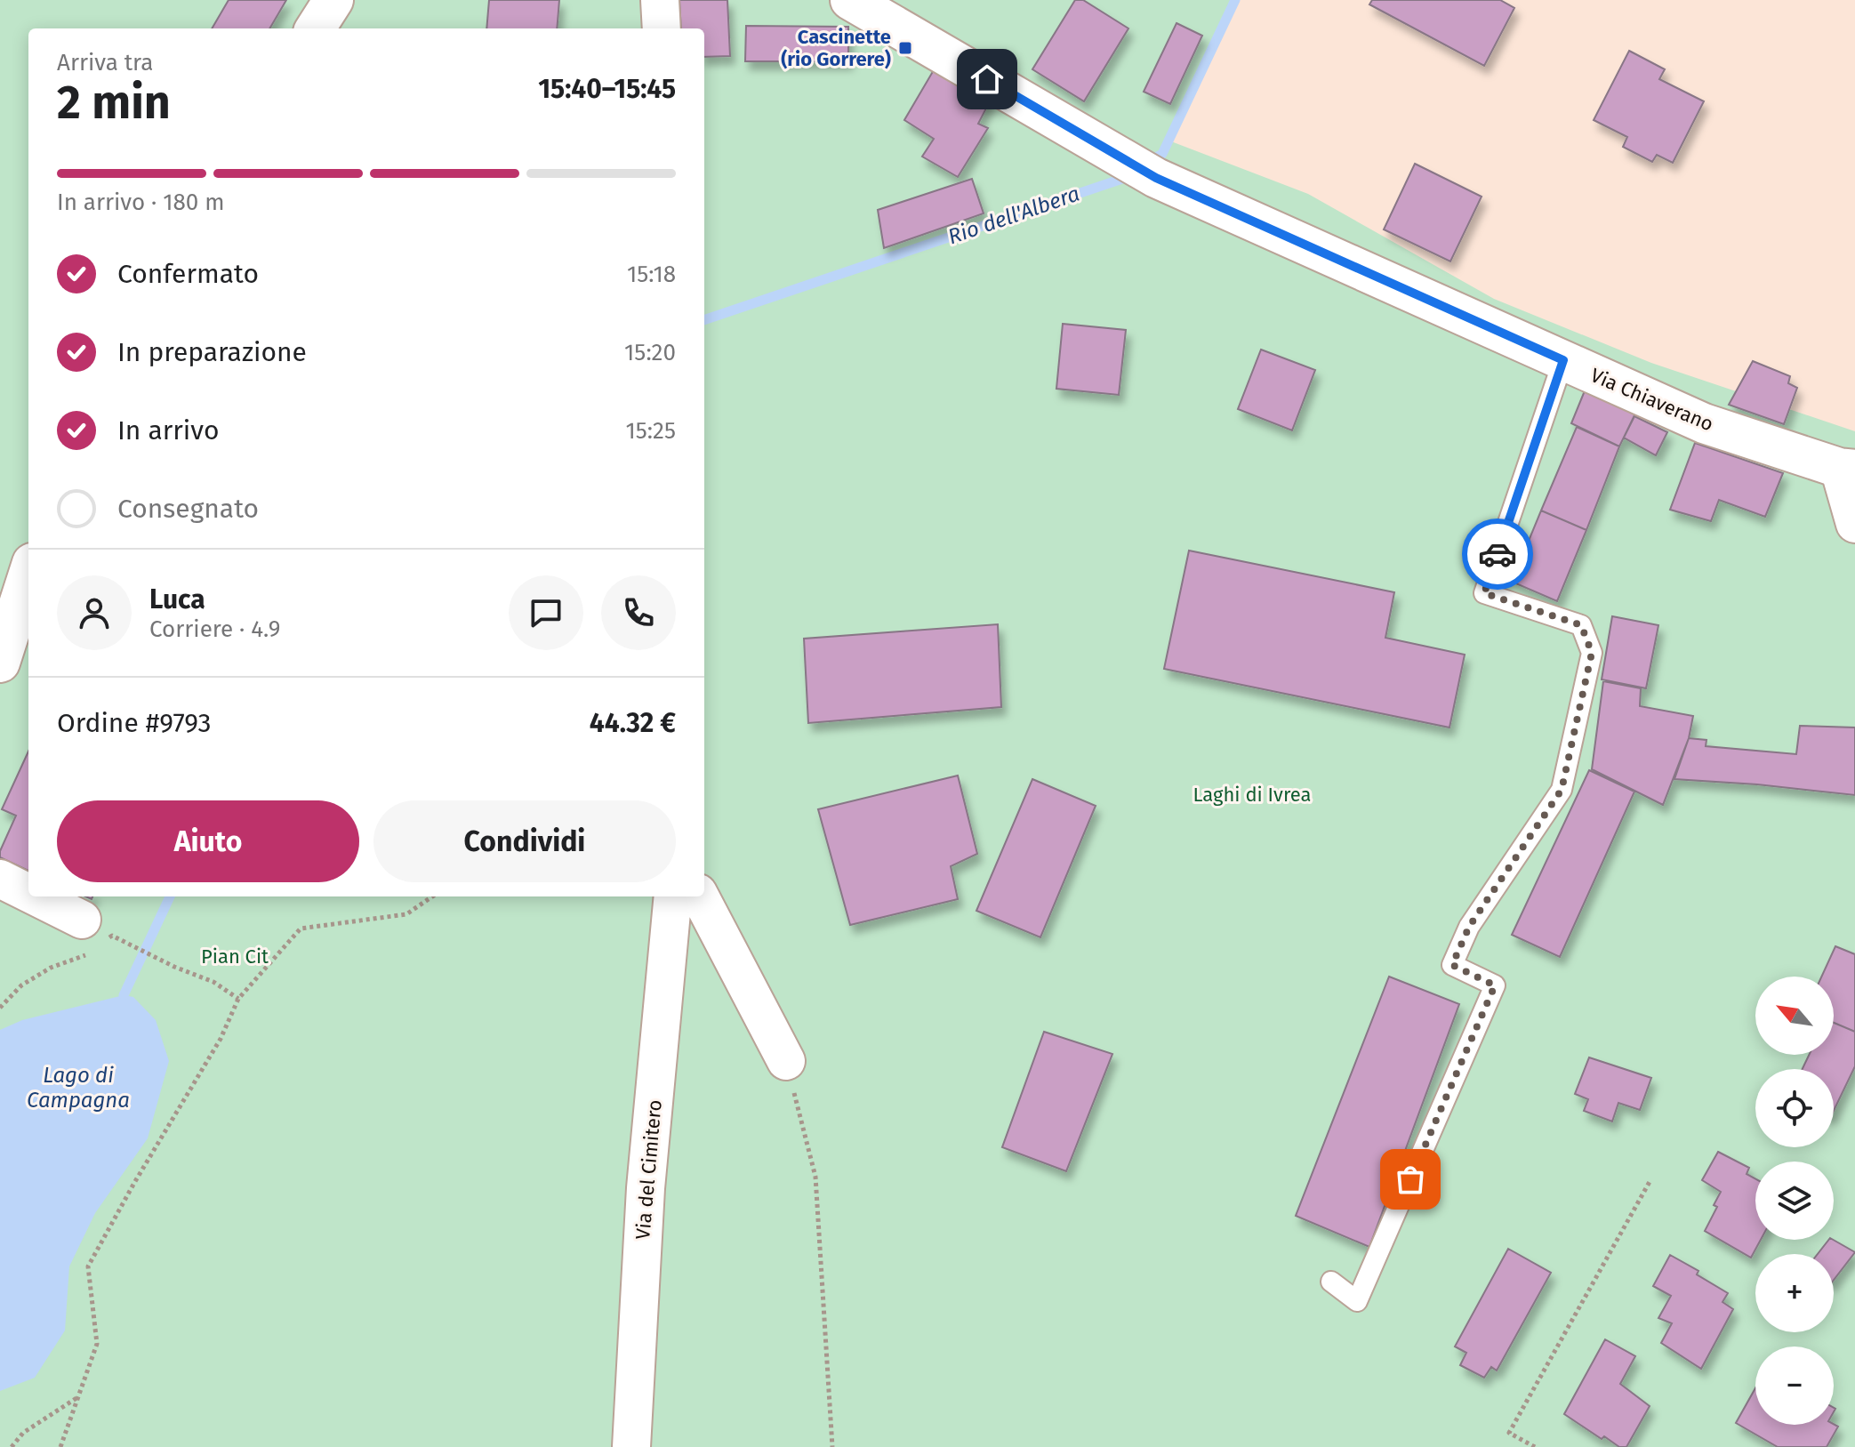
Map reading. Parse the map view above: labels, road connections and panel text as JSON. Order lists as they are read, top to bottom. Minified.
{"streets":{"street":["Via Chiaverano","Via del Cimitero"]},"water":["Rio dell'Albera","Lago di Campagna"],"parks":["Laghi di Ivrea","Pian Cit"],"places":{"transit":["Cascinette (rio Gorrere)"]},"north":"top left","page":{"heading":["2 min","Arriva tra","15:40–15:45"],"panel":["Luca","Corriere · 4.9","Ordine #9793","44.32 €"],"bar":"In arrivo · 180 m","list":[["Confermato","15:18"],["In preparazione","15:20"],["In arrivo","15:25"],"Consegnato"],"buttons":["Aiuto","Condividi"],"map_buttons":["+","−"]}}
